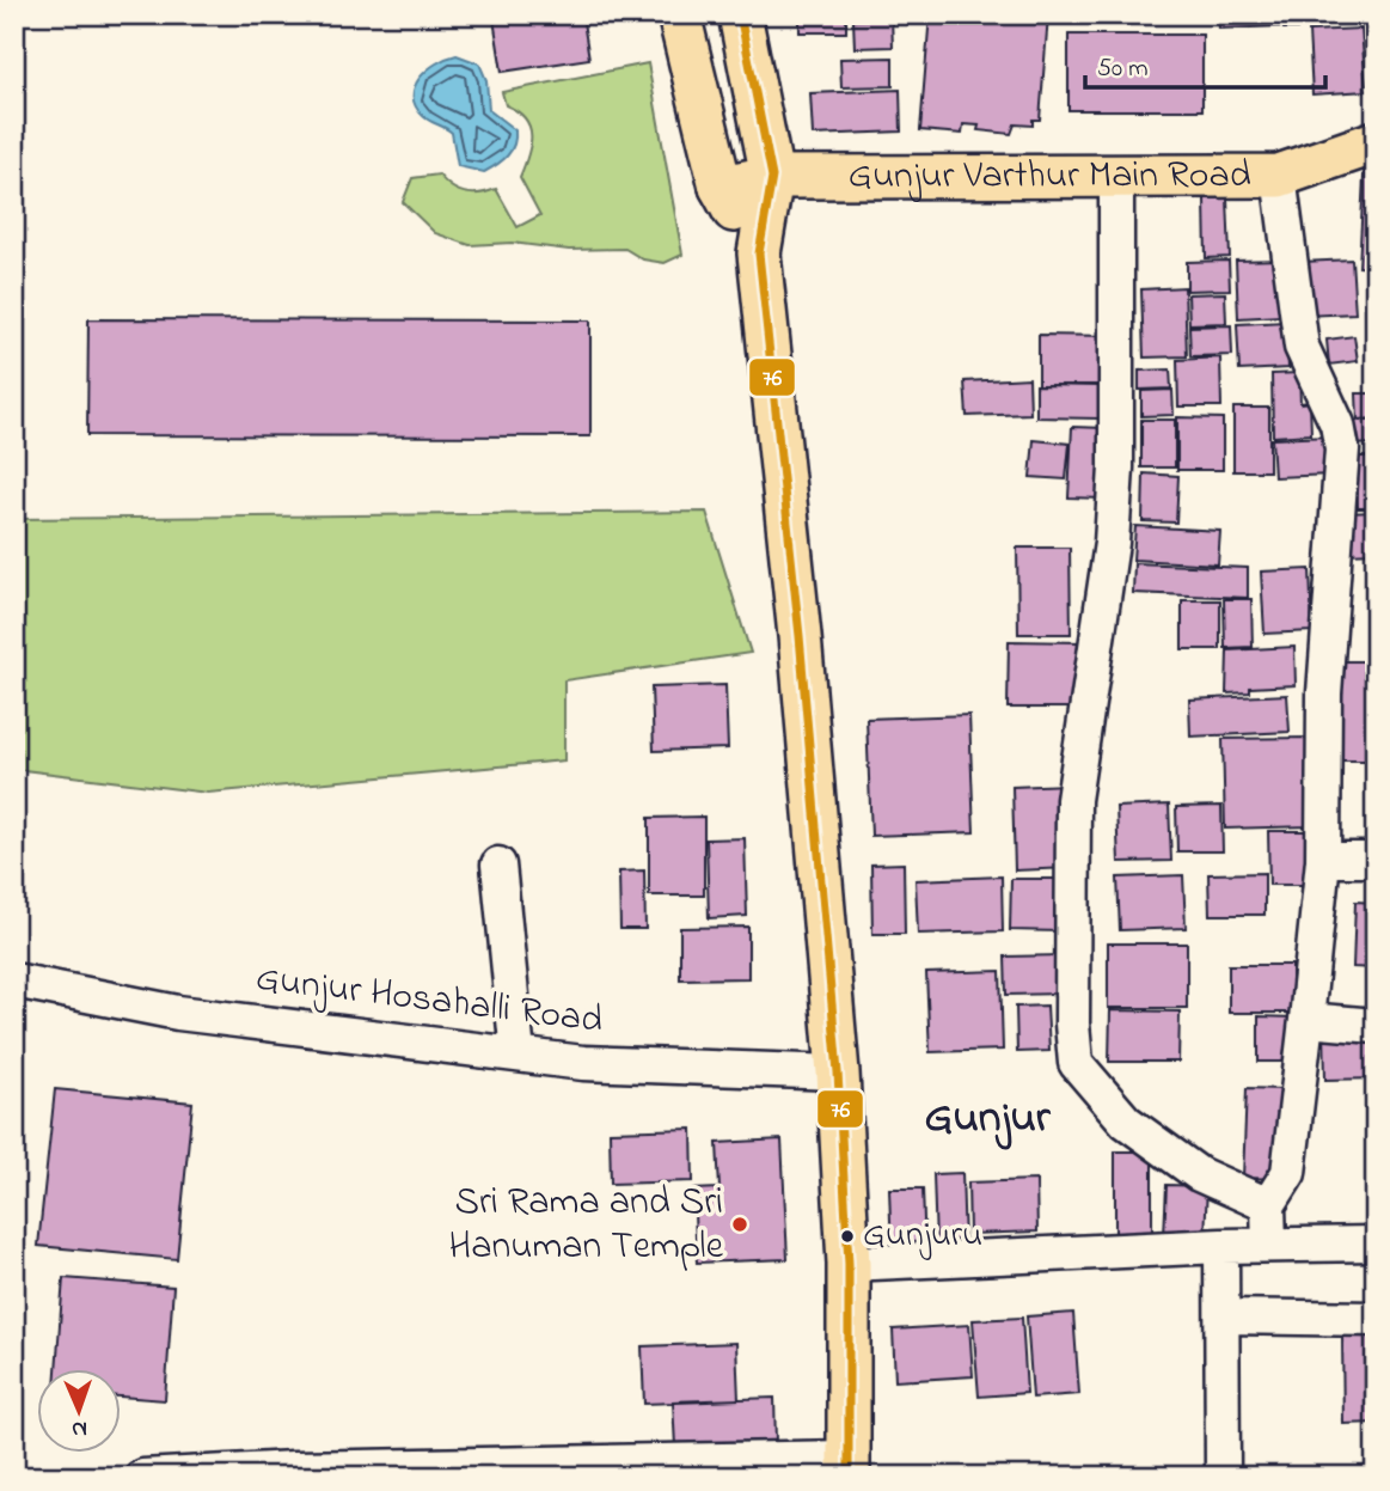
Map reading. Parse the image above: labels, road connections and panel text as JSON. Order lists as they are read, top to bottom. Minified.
{"streets":{"main road":["Gunjur Varthur Main Road"],"street":["Gunjur Hosahalli Road"]},"districts":["Gunjur"],"places":["Sri Rama and Sri Hanuman Temple","Gunjuru"],"lines":["transit line 76"],"scale_bar":"50 m","north":"bottom"}
